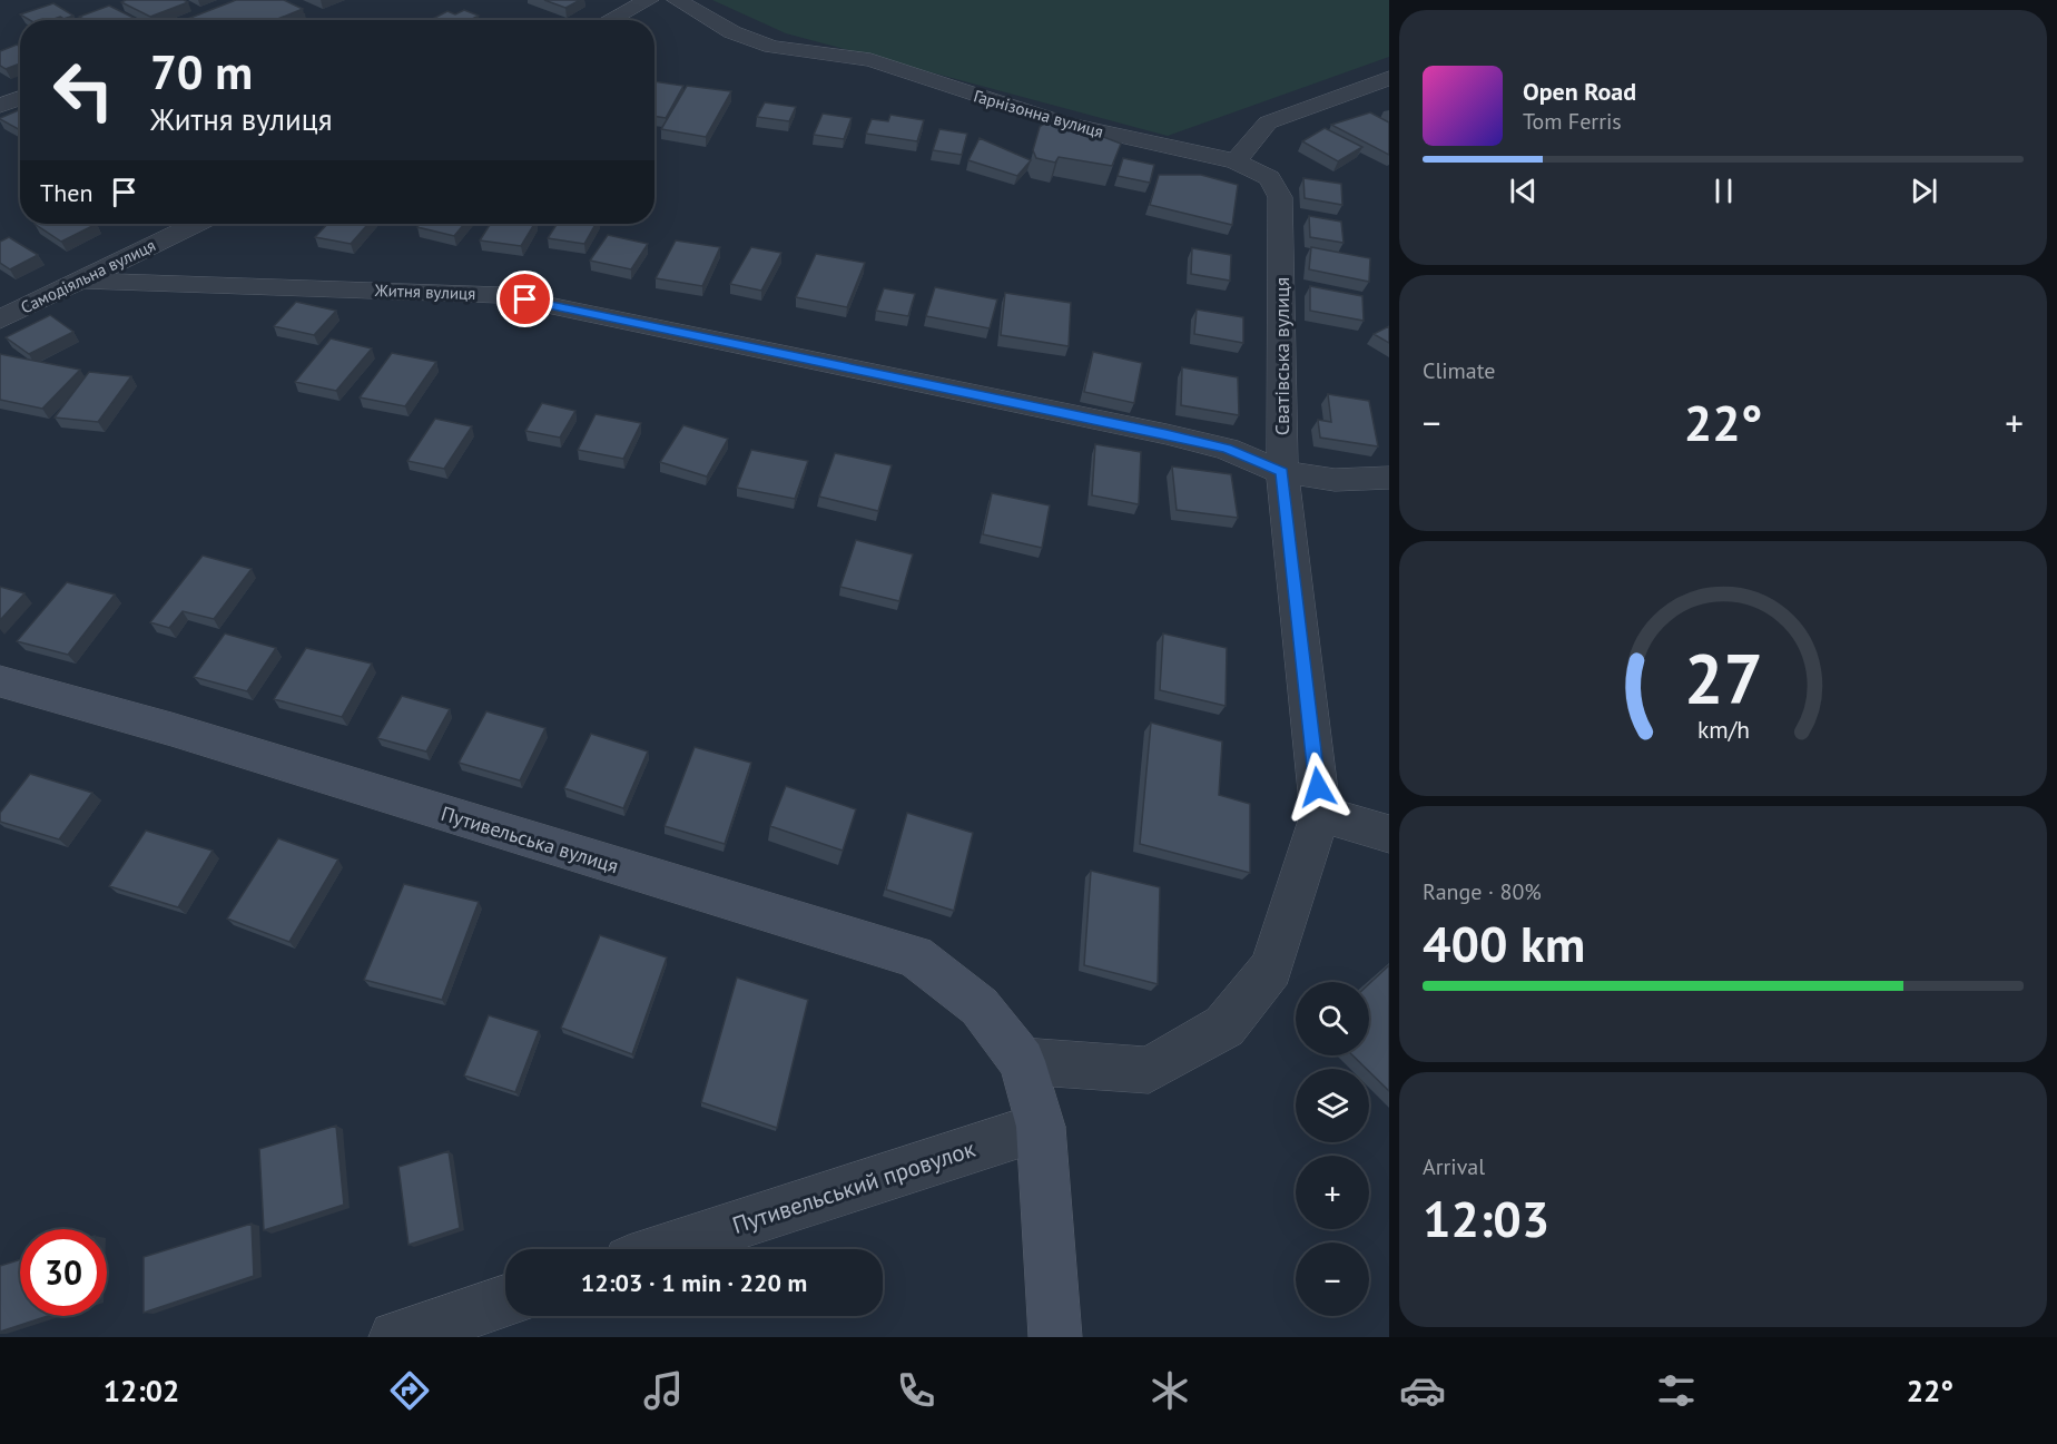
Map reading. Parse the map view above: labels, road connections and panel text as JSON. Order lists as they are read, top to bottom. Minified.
{"streets":{"street":["Гарнізонна вулиця","Самодіяльна вулиця","Житня вулиця","Сватівська вулиця","Путивельська вулиця","Путивельський провулок"]},"crossings":[["Гарнізонна вулиця","Сватівська вулиця"],["Самодіяльна вулиця","Житня вулиця"],["Житня вулиця","Сватівська вулиця"],["Сватівська вулиця","Путивельська вулиця"]],"page":{"turn":["70 m","Житня вулиця"],"song":["Open Road","Tom Ferris"],"then":"Then","tile":["Climate",["Range · 80%","400 km"],["Arrival","12:03"]],"heat":["−","22°","+"],"map_buttons":["+","−"],"limit":"30","trip":"12:03 · 1 min · 220 m","tabs":["12:02","22°"],"gauge":["27","km/h"]}}
